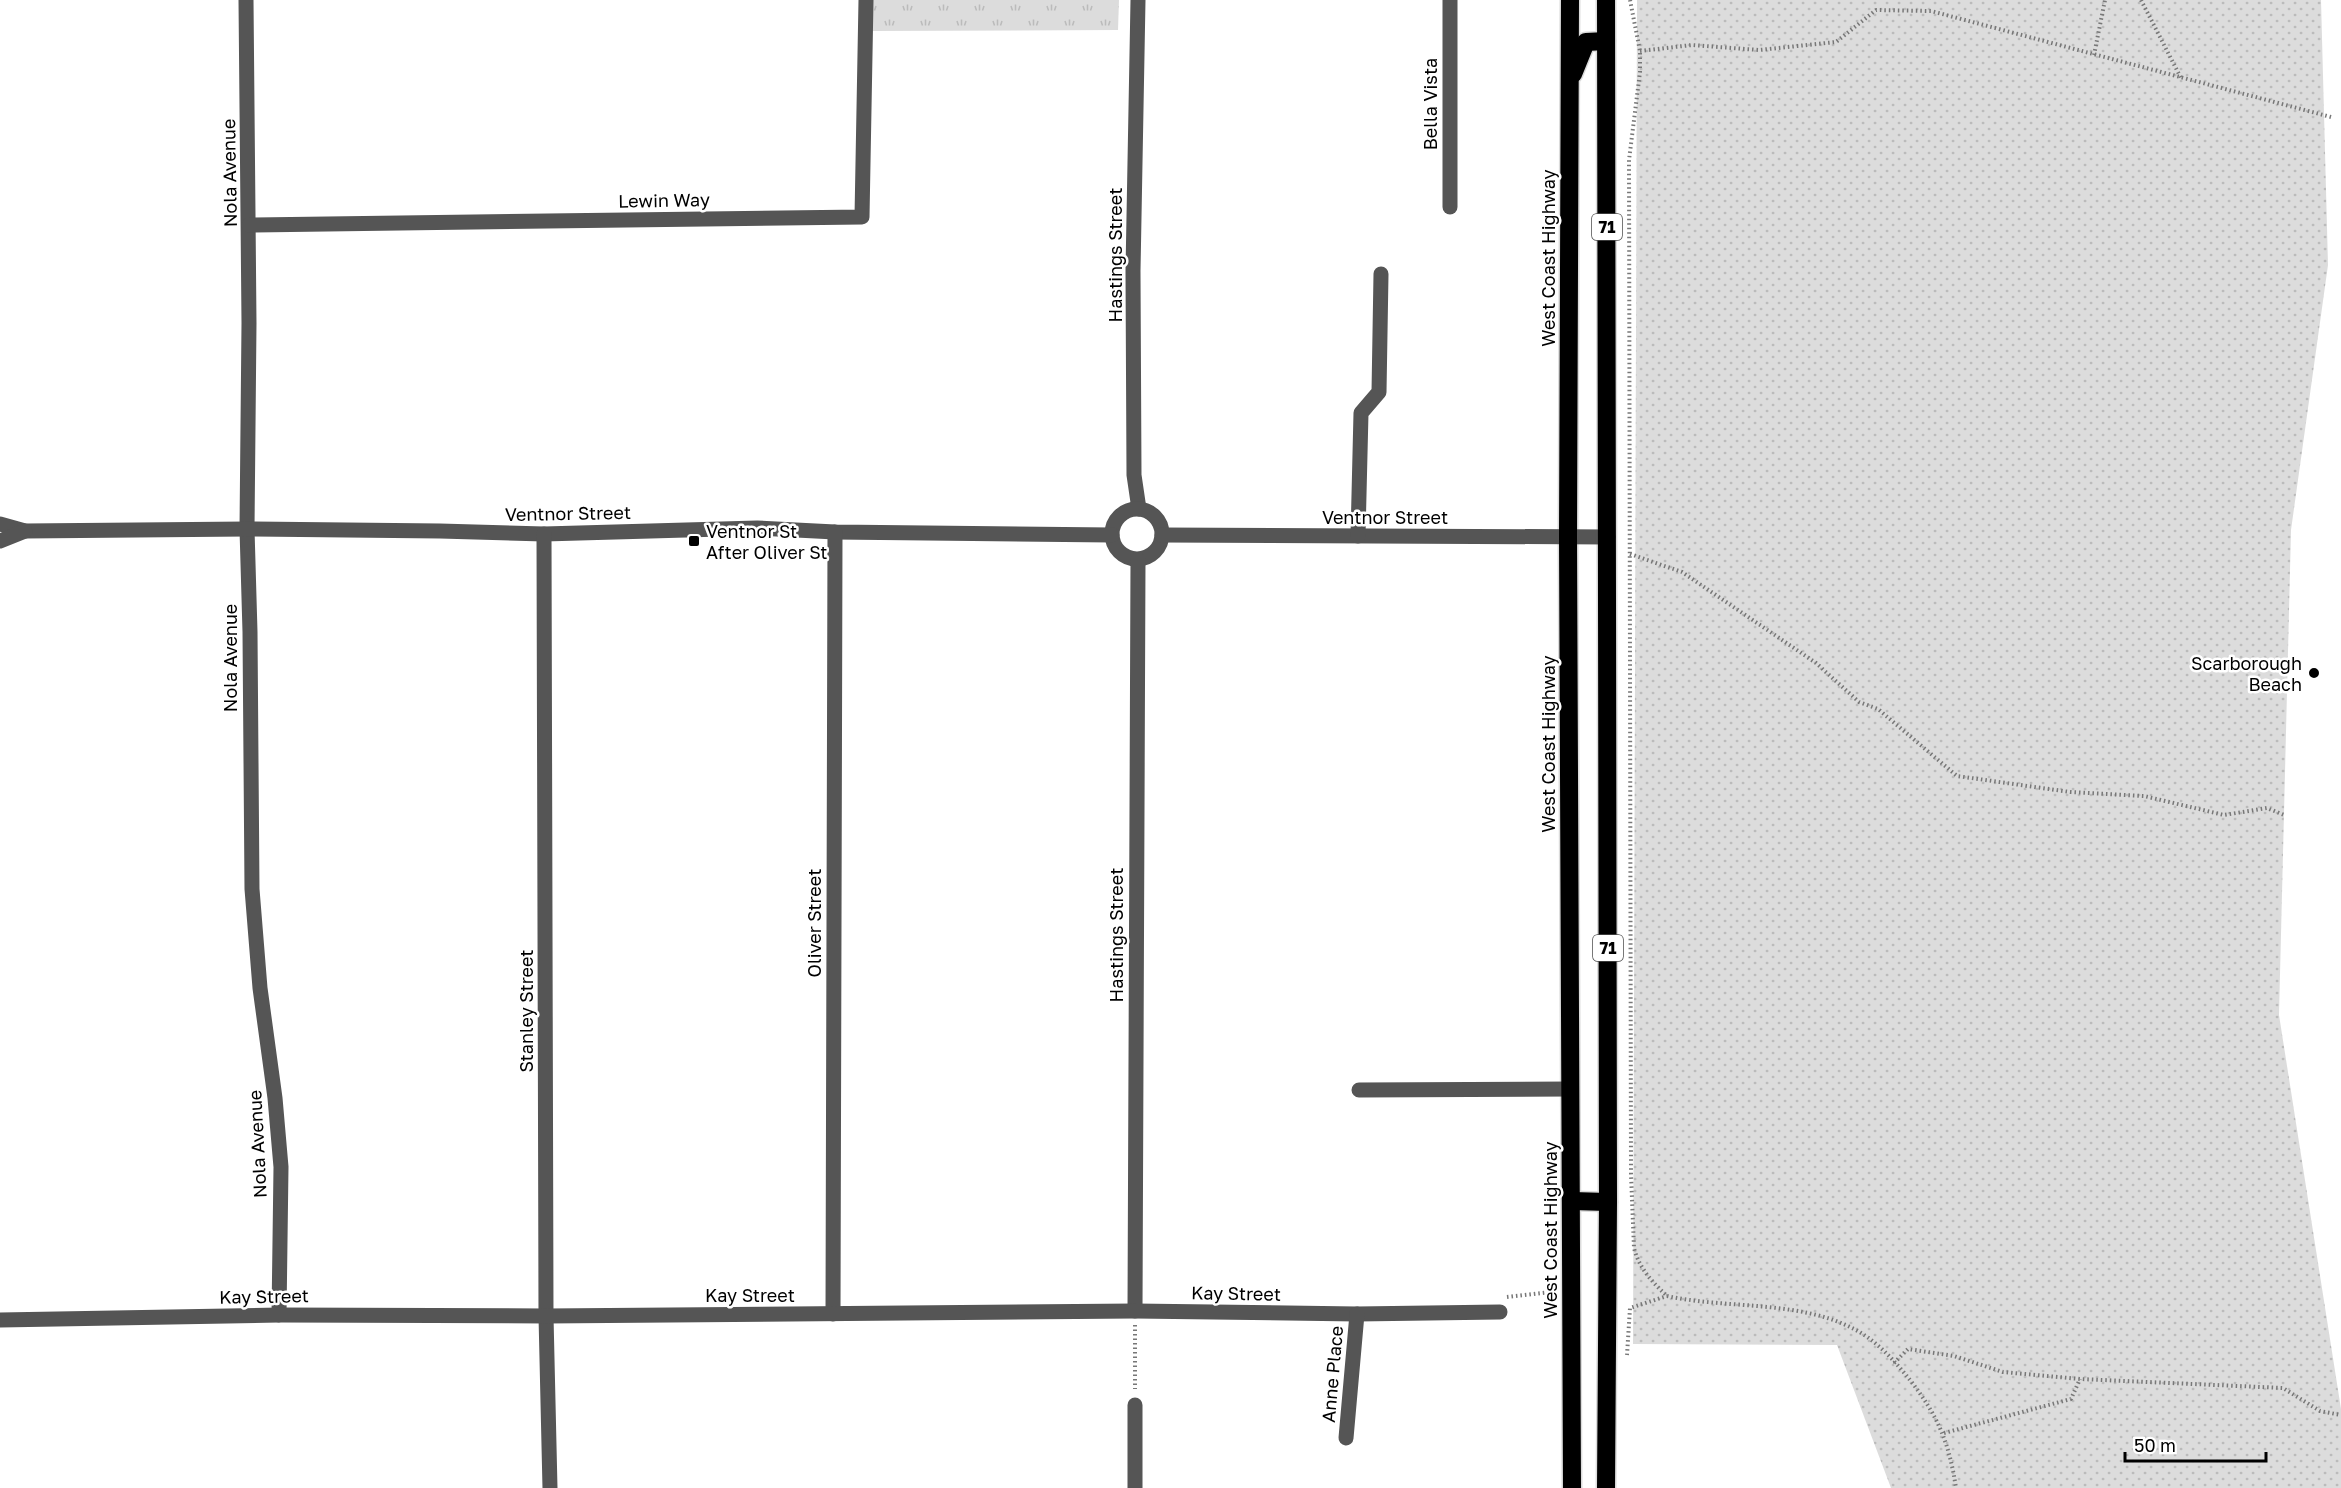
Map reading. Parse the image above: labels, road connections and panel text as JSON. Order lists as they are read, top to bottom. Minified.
{"streets":{"highway":["71","West Coast Highway"],"street":["Bella Vista","Nola Avenue","Lewin Way","Hastings Street","Ventnor Street","Oliver Street","Stanley Street","Kay Street","Anne Place"]},"crossings":[["Nola Avenue","Lewin Way"],["Nola Avenue","Ventnor Street"],["Nola Avenue","Kay Street"],["71","Ventnor Street"],["Hastings Street","Ventnor Street"],["Hastings Street","Kay Street"],["West Coast Highway","Ventnor Street"],["Ventnor Street","Oliver Street"],["Ventnor Street","Stanley Street"],["Oliver Street","Kay Street"],["Stanley Street","Kay Street"],["Kay Street","Anne Place"]],"places":{"transit":["Ventnor St After Oliver St"],"other":["Scarborough Beach"]},"scale_bar":"50 m"}
